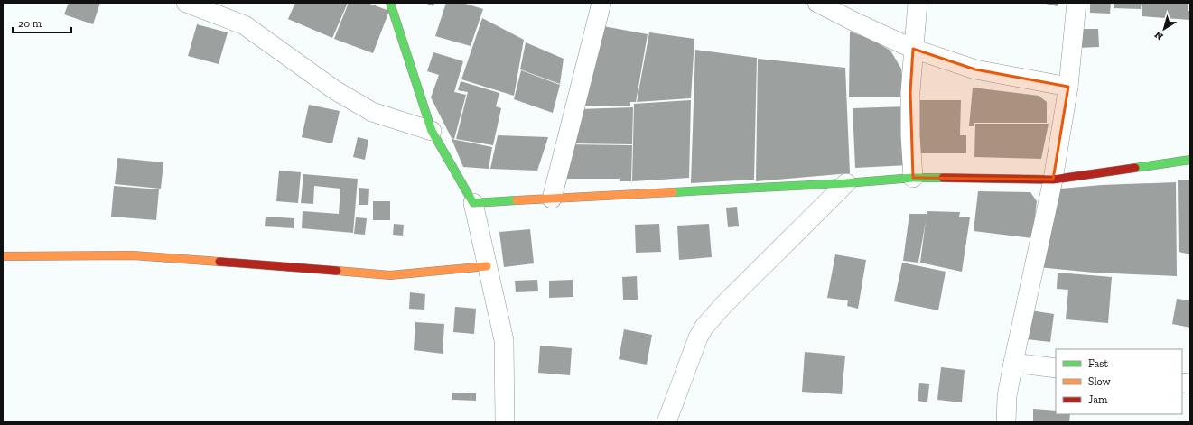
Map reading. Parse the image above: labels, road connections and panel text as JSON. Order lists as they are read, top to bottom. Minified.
{"legend":["Fast","Slow","Jam"],"scale_bar":"20 m","north":"bottom left"}
